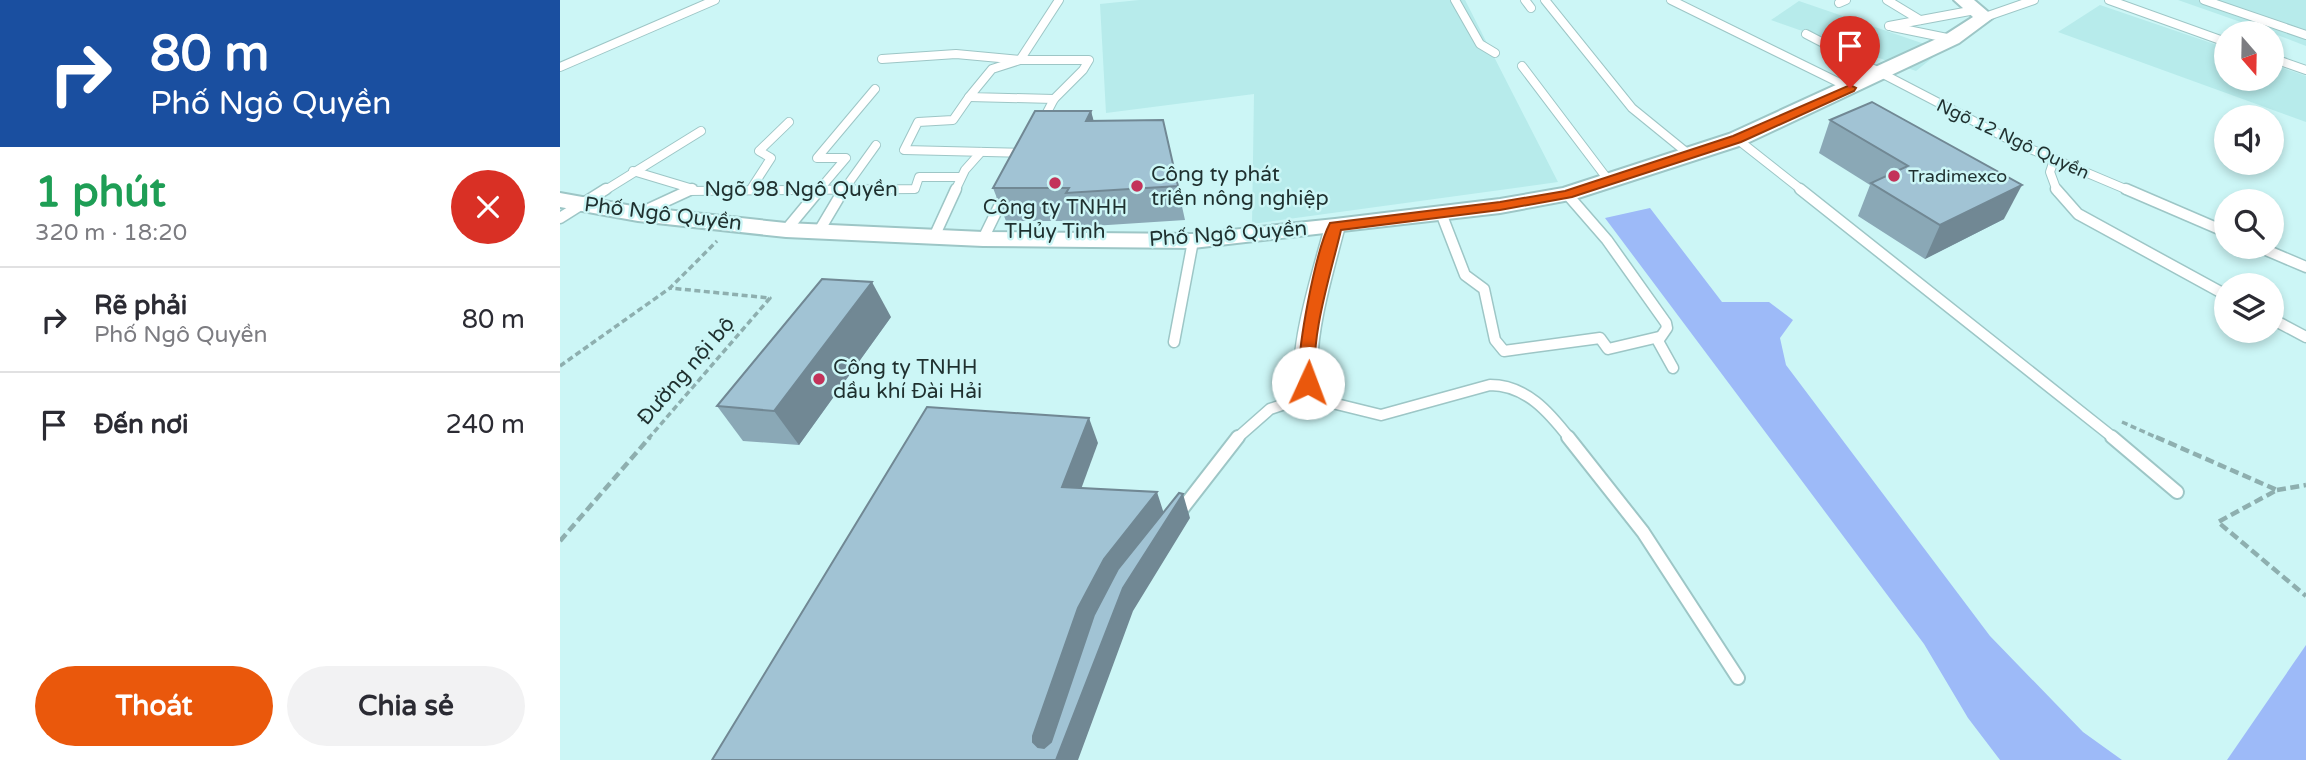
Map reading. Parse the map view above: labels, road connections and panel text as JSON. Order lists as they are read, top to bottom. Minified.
{"streets":{"street":["Phố Ngô Quyền"],"lane":["Ngõ 12 Ngô Quyền","Ngõ 98 Ngô Quyền"],"path":["Đường nội bộ"]},"crossings":[["Ngõ 12 Ngô Quyền","Phố Ngô Quyền"],["Ngõ 98 Ngô Quyền","Phố Ngô Quyền"]],"places":["Tradimexco","Công ty TNHH THủy Tinh","Công ty phát triền nông nghiệp","Công ty TNHH dầu khí Đài Hải"],"north":"bottom","page":{"turn":["80 m","Phố Ngô Quyền"],"heading":["1 phút","320 m · 18:20"],"list":[{"name":"Rẽ phải","note":"Phố Ngô Quyền","value":"80 m"},{"name":"Đến nơi","value":"240 m"}],"buttons":["Thoát","Chia sẻ"]}}
